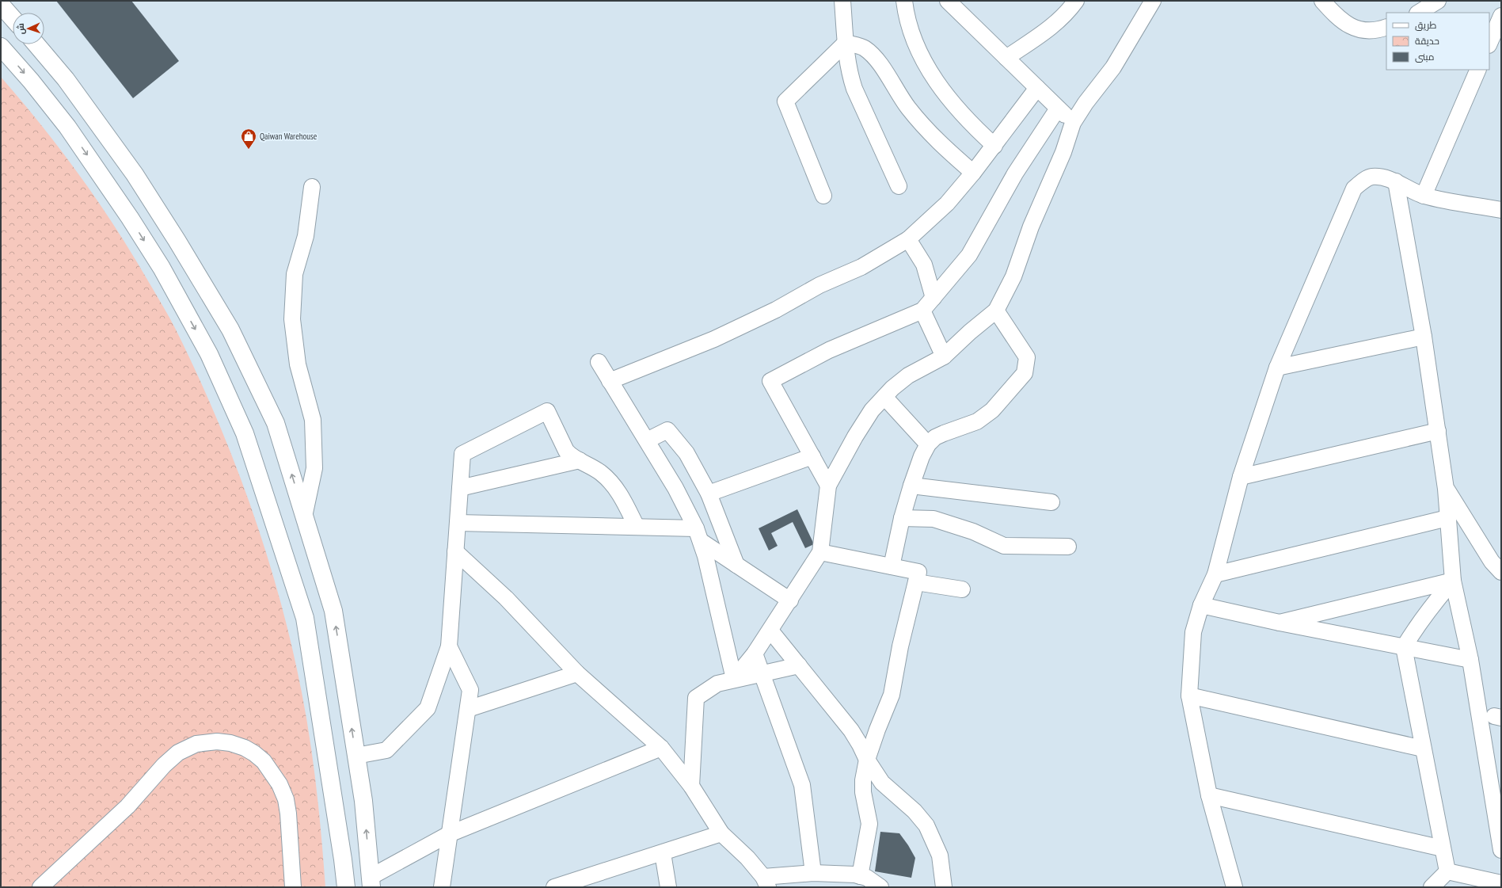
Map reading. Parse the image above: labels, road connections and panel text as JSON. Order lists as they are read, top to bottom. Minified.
{"places":{"shop":["Qaiwan Warehouse"]},"legend":["طريق","حديقة","مبنى"],"north":"left"}
